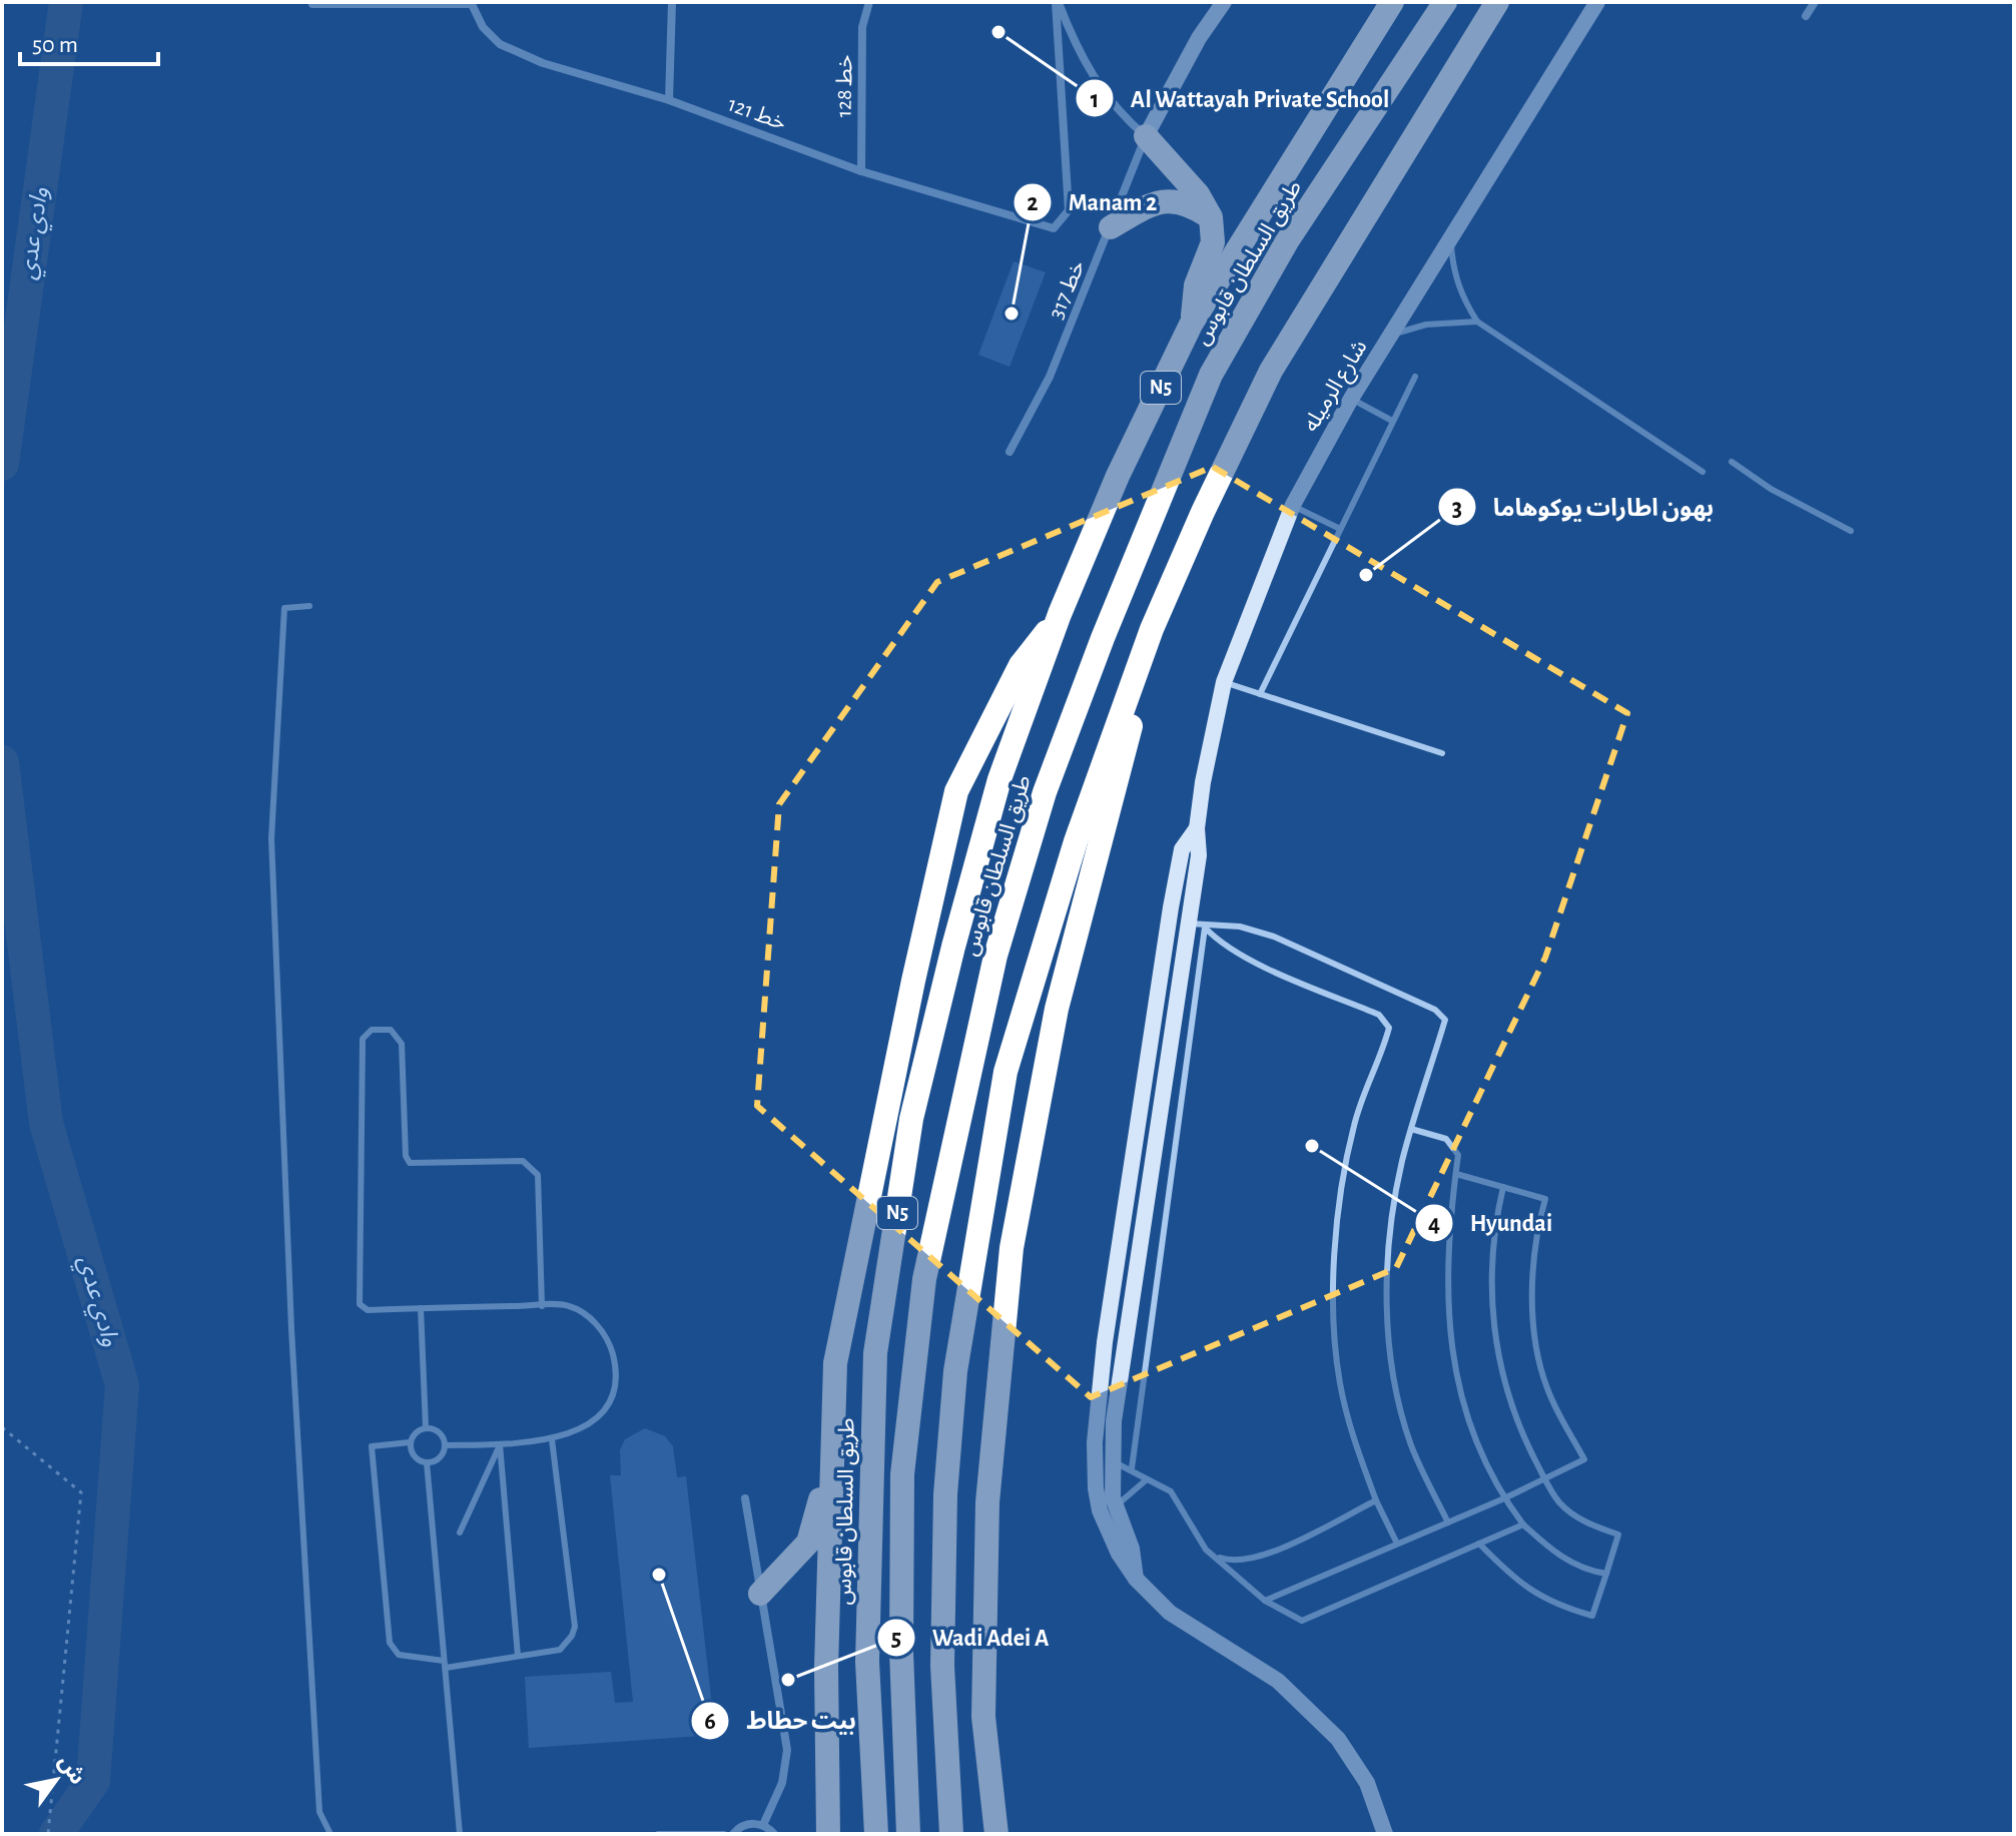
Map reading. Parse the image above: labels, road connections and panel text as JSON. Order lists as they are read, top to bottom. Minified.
{"streets":{"highway":["طريق السلطان قابوس","N5"],"street":["خط 128","خط 121","خط 317","شارع الرميله"]},"crossings":[["خط 128","خط 121"]],"water":["وادي عدي"],"places":["Al Wattayah Private School","Manam 2","بهون اطارات يوكوهاما","Hyundai","بيت حطاط","Wadi Adei A"],"scale_bar":"50 m","north":"top right"}
